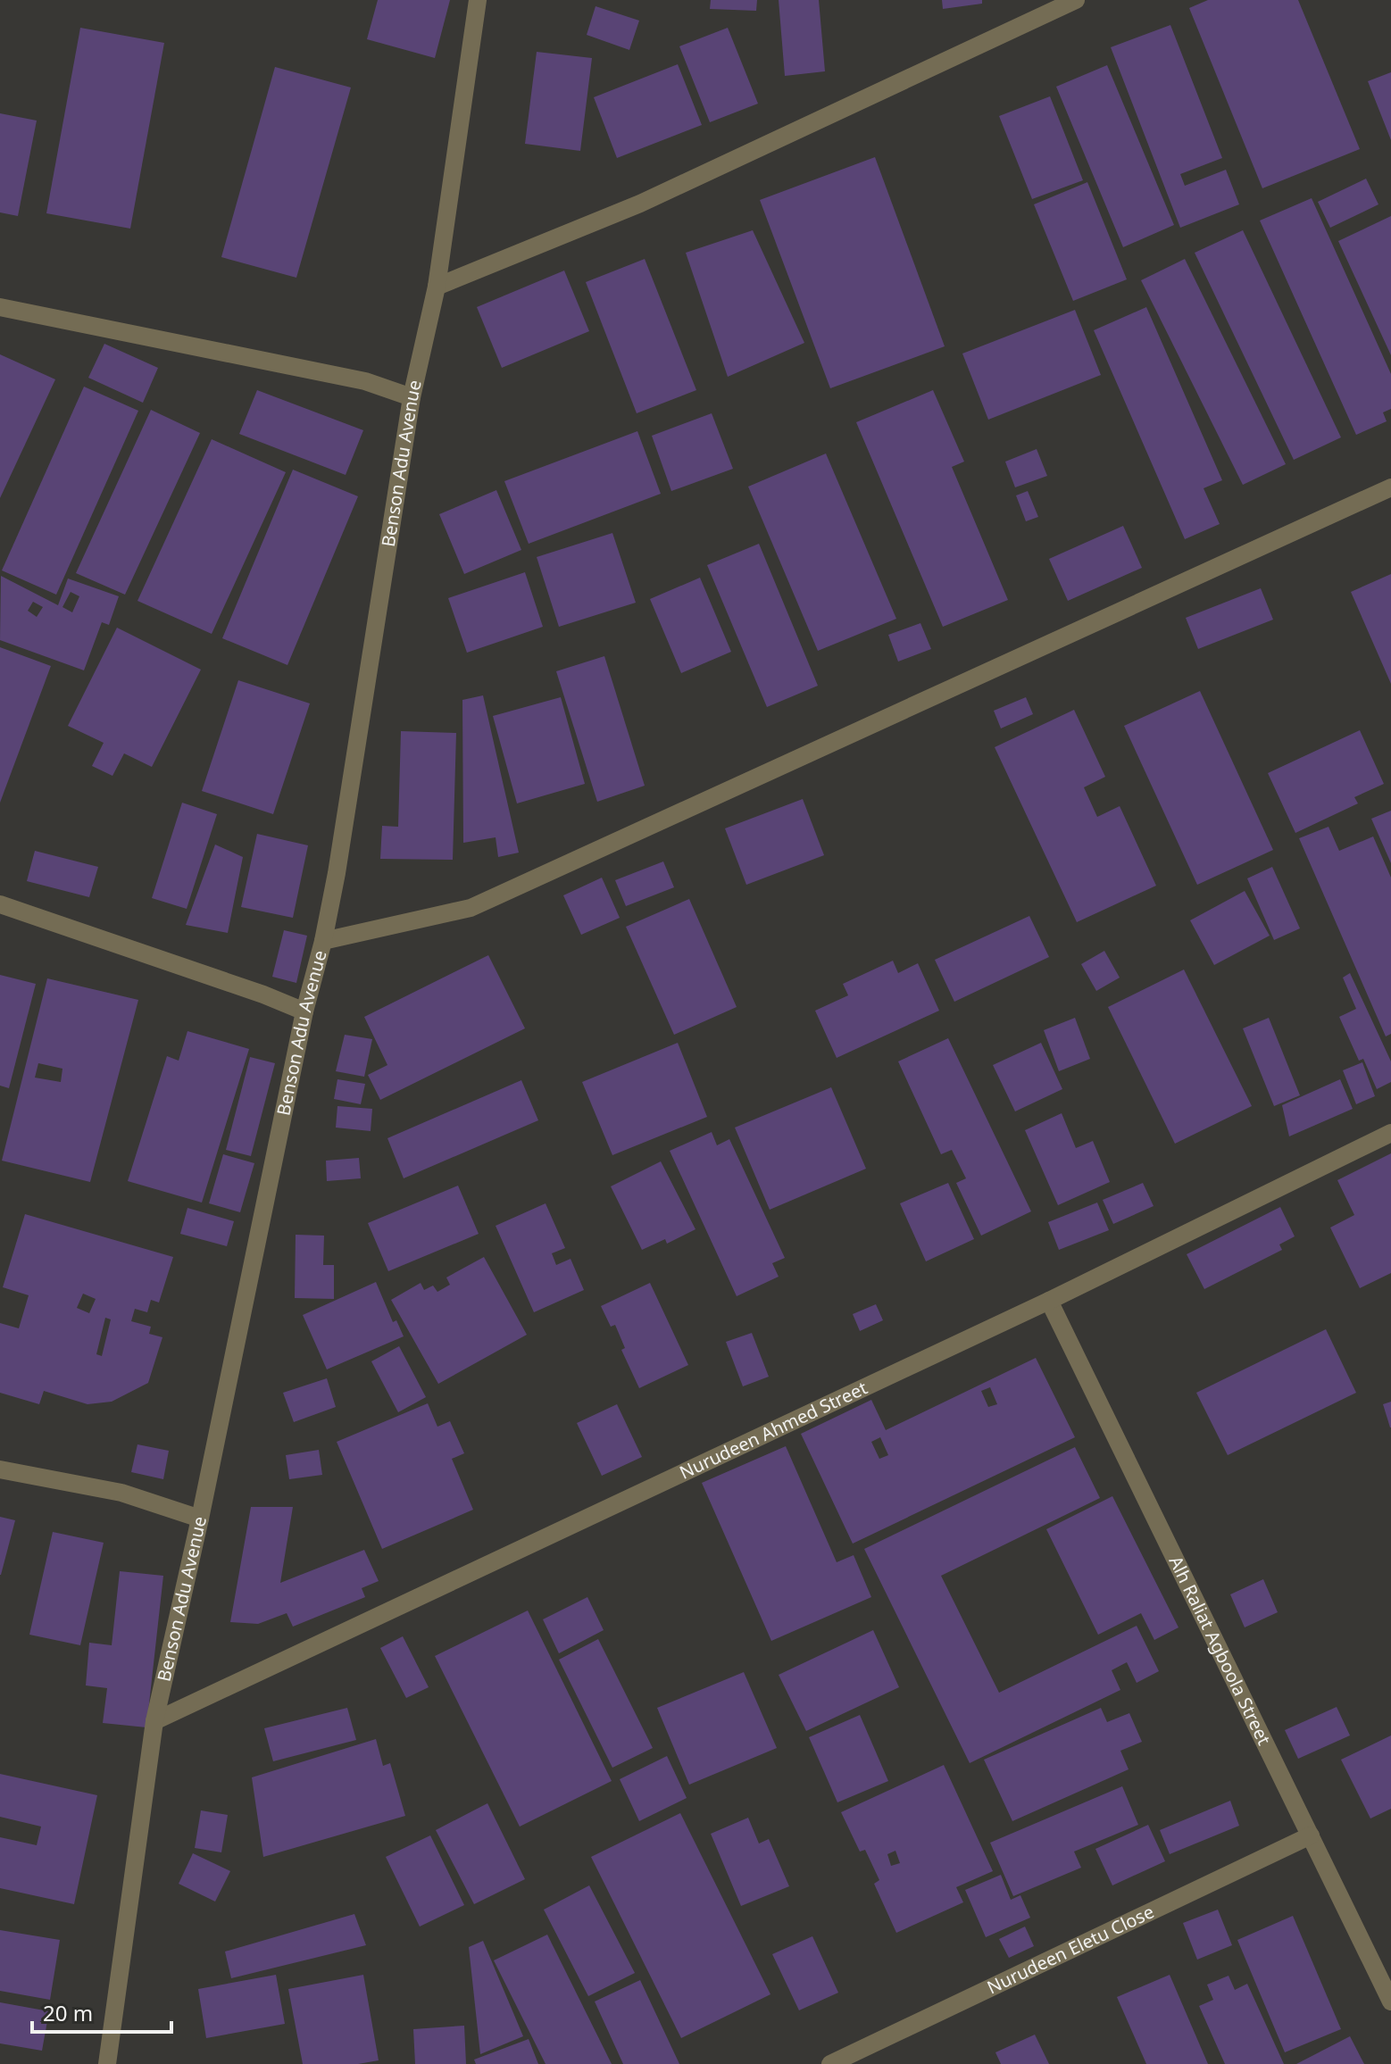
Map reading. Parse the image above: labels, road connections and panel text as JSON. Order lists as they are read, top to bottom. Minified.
{"streets":{"street":["Benson Adu Avenue","Nurudeen Ahmed Street","Alh Raliat Agboola Street","Nurudeen Eletu Close"]},"crossings":[["Benson Adu Avenue","Nurudeen Ahmed Street"],["Nurudeen Ahmed Street","Alh Raliat Agboola Street"],["Alh Raliat Agboola Street","Nurudeen Eletu Close"]],"scale_bar":"20 m"}
